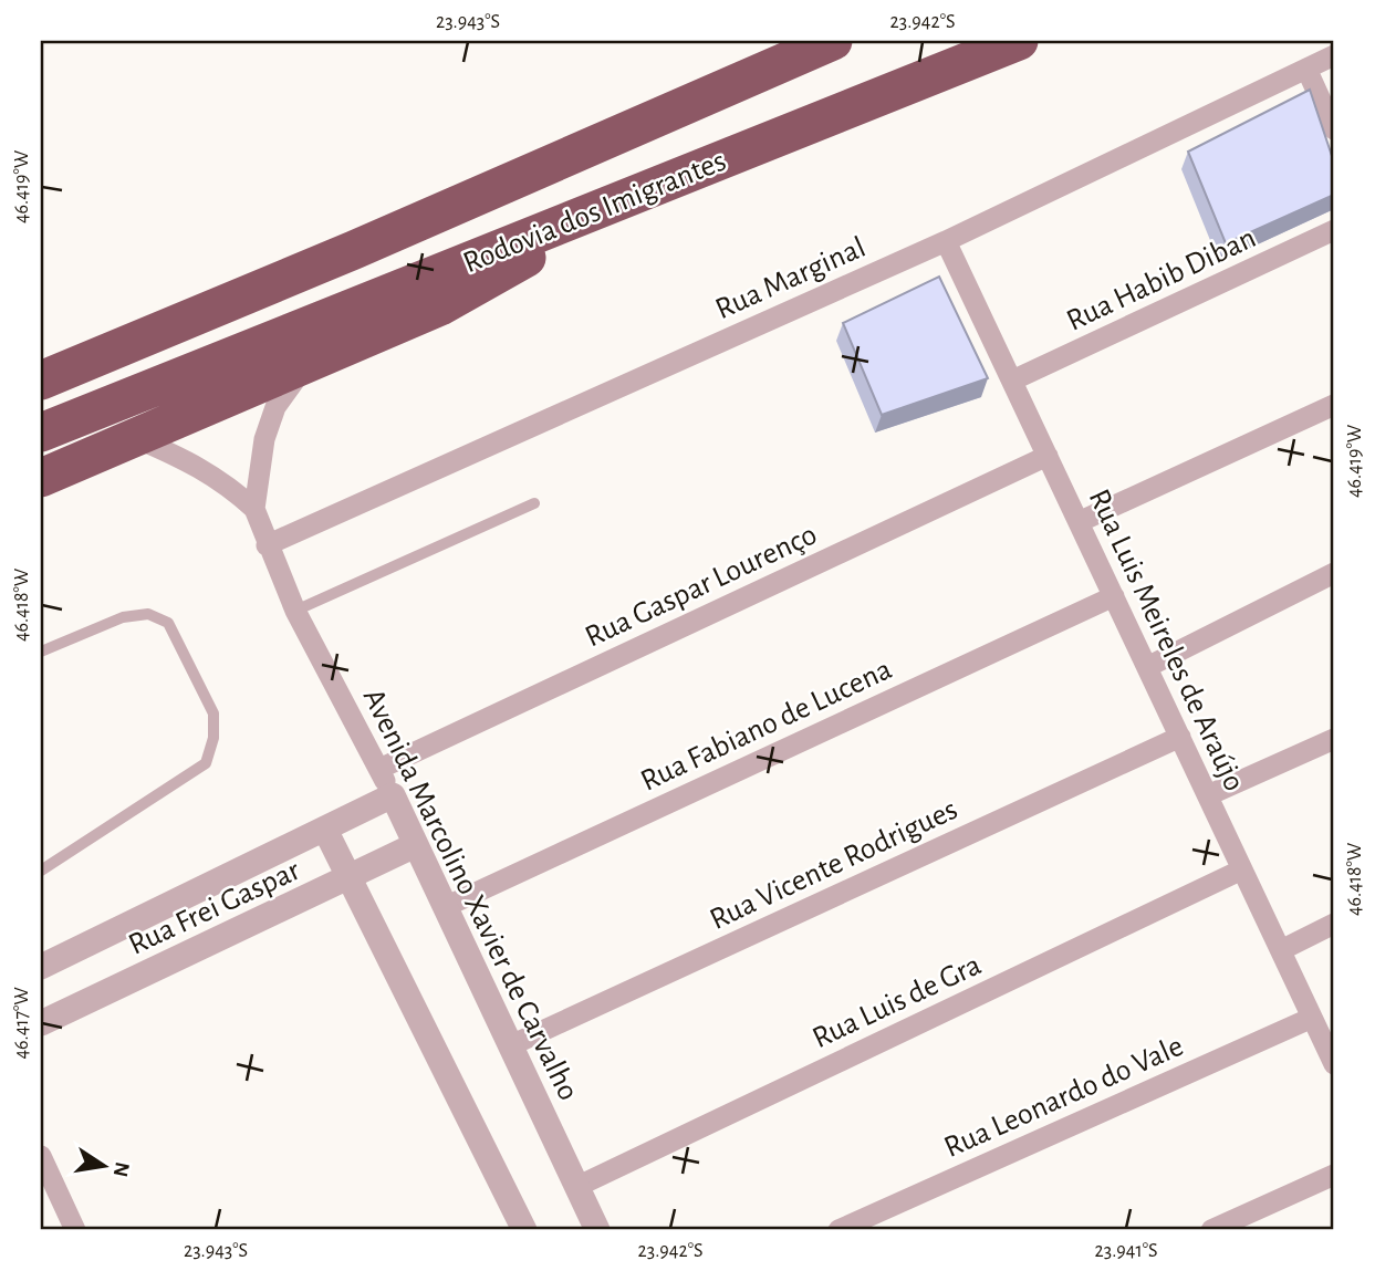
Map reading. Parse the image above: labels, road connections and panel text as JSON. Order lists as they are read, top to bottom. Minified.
{"streets":{"highway":["Rodovia dos Imigrantes"],"street":["Rua Marginal","Rua Habib Diban","Rua Gaspar Lourenço","Rua Luis Meireles de Araújo","Rua Fabiano de Lucena","Rua Vicente Rodrigues","Avenida Marcolino Xavier de Carvalho","Rua Frei Gaspar","Rua Luis de Gra","Rua Leonardo do Vale"]},"crossings":[["Rua Marginal","Rua Luis Meireles de Araújo"],["Rua Marginal","Avenida Marcolino Xavier de Carvalho"],["Rua Habib Diban","Rua Luis Meireles de Araújo"],["Rua Gaspar Lourenço","Rua Luis Meireles de Araújo"],["Rua Gaspar Lourenço","Avenida Marcolino Xavier de Carvalho"],["Rua Luis Meireles de Araújo","Rua Fabiano de Lucena"],["Rua Luis Meireles de Araújo","Rua Vicente Rodrigues"],["Rua Luis Meireles de Araújo","Rua Luis de Gra"],["Rua Luis Meireles de Araújo","Rua Leonardo do Vale"],["Rua Fabiano de Lucena","Avenida Marcolino Xavier de Carvalho"],["Rua Vicente Rodrigues","Avenida Marcolino Xavier de Carvalho"],["Avenida Marcolino Xavier de Carvalho","Rua Frei Gaspar"],["Avenida Marcolino Xavier de Carvalho","Rua Luis de Gra"]],"north":"right","coordinates":["23.943°S","23.942°S","46.419°W","46.418°W","46.417°W","23.941°S"]}
